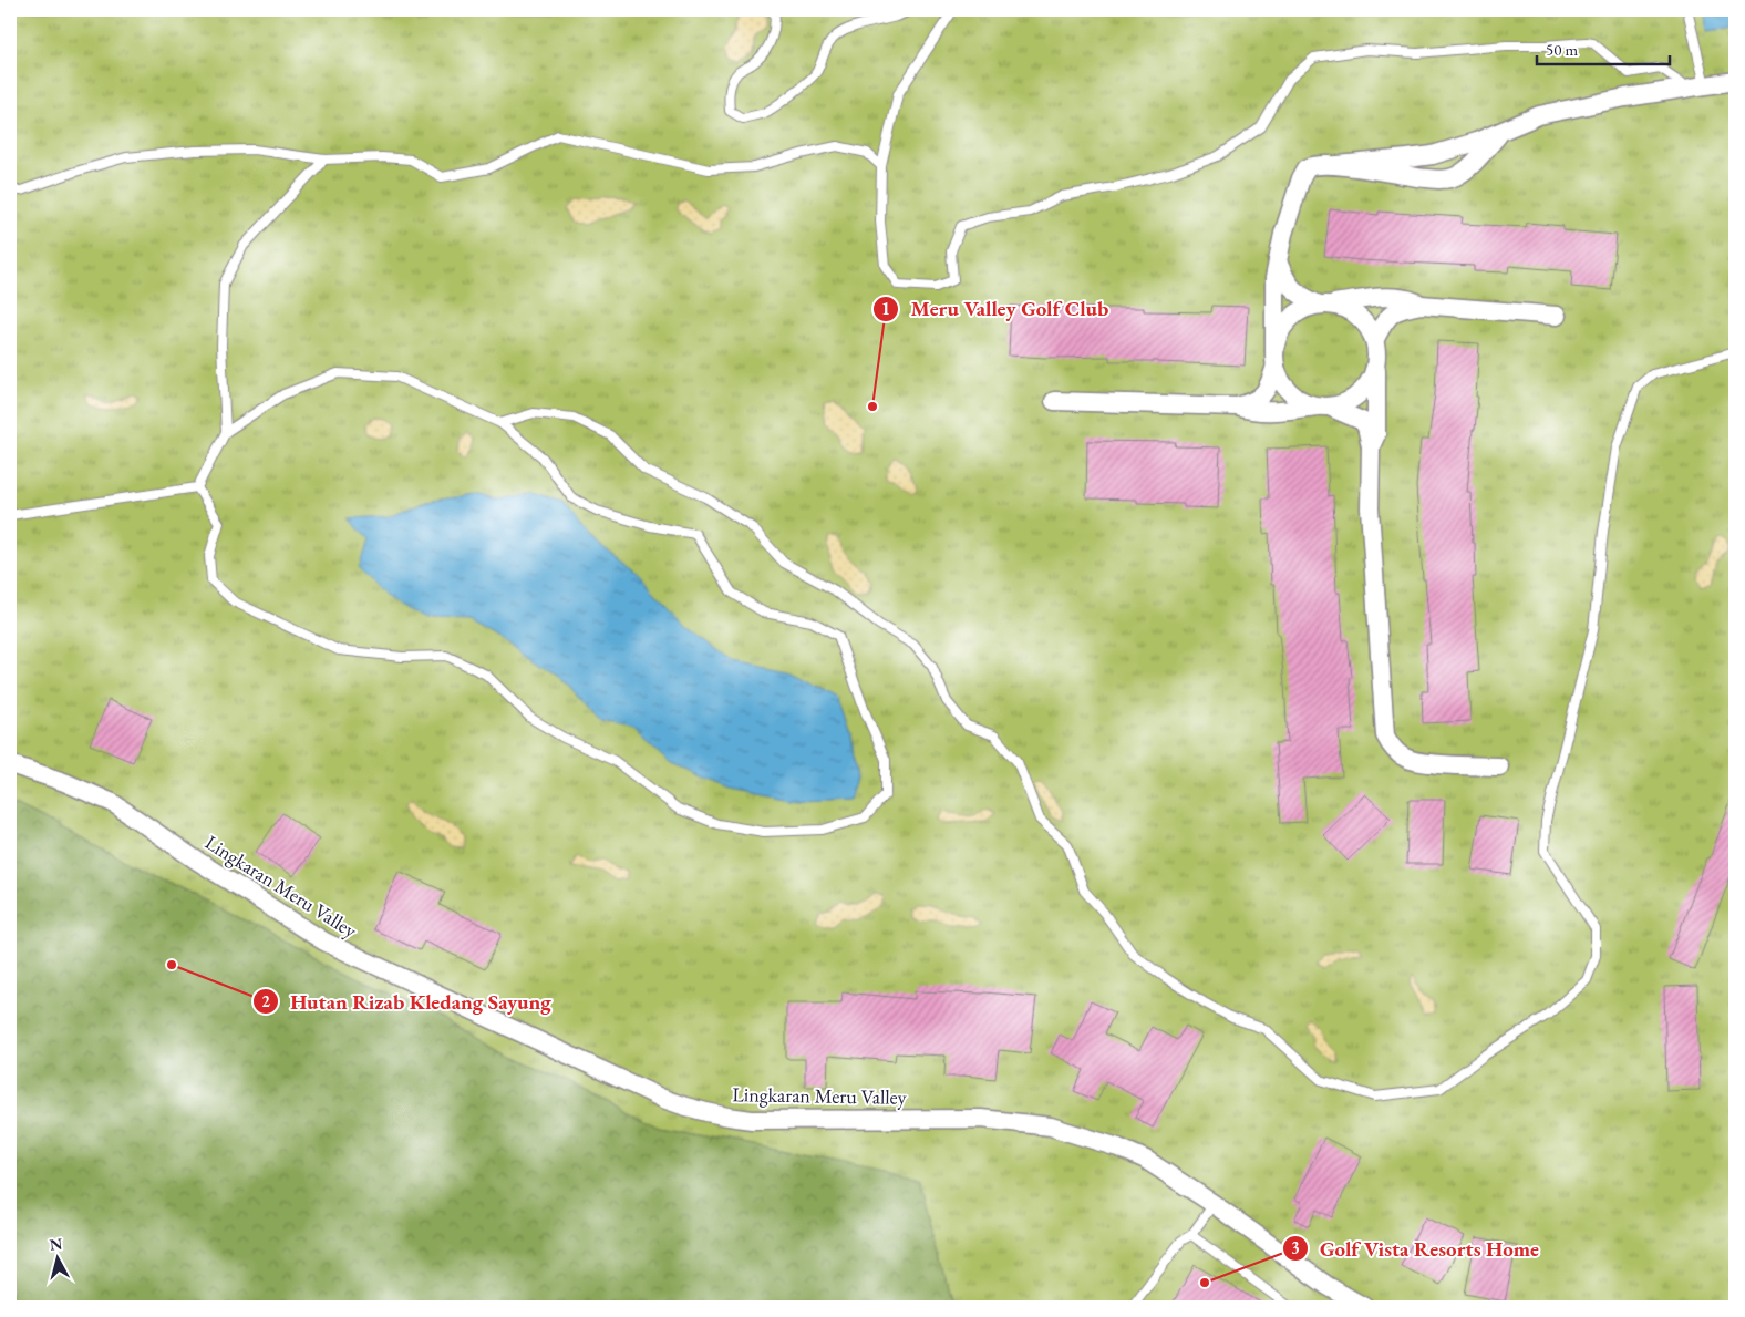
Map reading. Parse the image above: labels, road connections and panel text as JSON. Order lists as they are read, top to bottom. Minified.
{"streets":{"street":["Lingkaran Meru Valley"]},"places":["Meru Valley Golf Club","Hutan Rizab Kledang Sayung","Golf Vista Resorts Home"],"scale_bar":"50 m","north":"top"}
